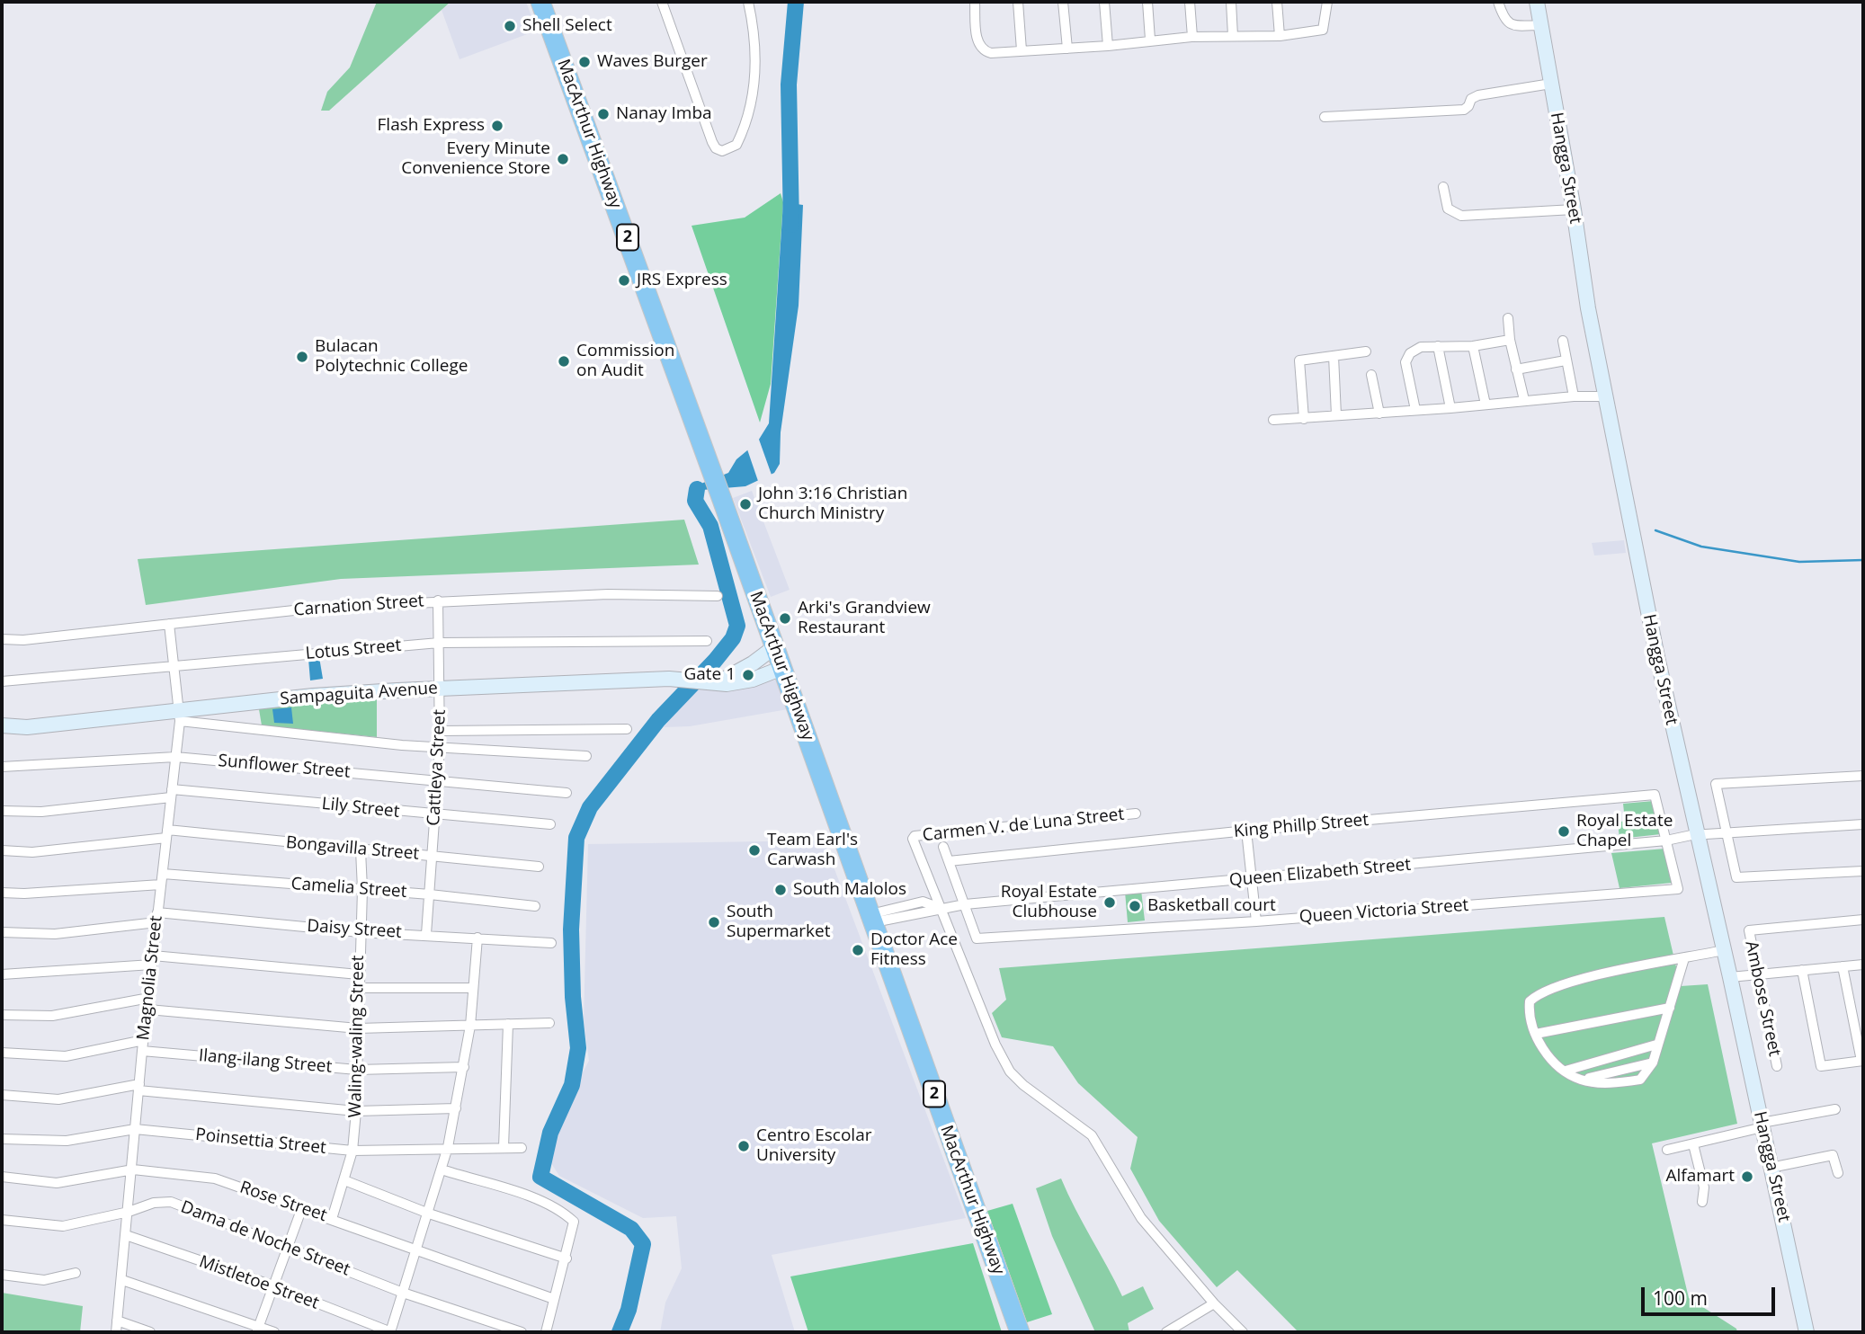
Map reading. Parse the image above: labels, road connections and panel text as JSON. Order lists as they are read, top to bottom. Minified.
{"streets":{"highway":["MacArthur Highway","2"],"street":["Hangga Street","Carnation Street","Lotus Street","Sampaguita Avenue","Sunflower Street","Cattleya Street","Lily Street","Carmen V. de Luna Street","King Phillp Street","Bongavilla Street","Queen Elizabeth Street","Camelia Street","Queen Victoria Street","Daisy Street","Magnolia Street","Ambose Street","Waling-waling Street","Ilang-ilang Street","Poinsettia Street","Rose Street","Dama de Noche Street","Mistletoe Street"]},"crossings":[["MacArthur Highway","Sampaguita Avenue"],["MacArthur Highway","Queen Elizabeth Street"],["Hangga Street","Queen Elizabeth Street"],["Carnation Street","Cattleya Street"],["Carnation Street","Magnolia Street"],["Lotus Street","Cattleya Street"],["Lotus Street","Magnolia Street"],["Sampaguita Avenue","Cattleya Street"],["Sampaguita Avenue","Magnolia Street"],["Sunflower Street","Cattleya Street"],["Sunflower Street","Magnolia Street"],["Cattleya Street","Lily Street"],["Cattleya Street","Bongavilla Street"],["Cattleya Street","Camelia Street"],["Cattleya Street","Daisy Street"],["Lily Street","Magnolia Street"],["Carmen V. de Luna Street","Queen Elizabeth Street"],["King Phillp Street","Queen Elizabeth Street"],["King Phillp Street","Queen Victoria Street"],["Bongavilla Street","Magnolia Street"],["Bongavilla Street","Waling-waling Street"],["Queen Elizabeth Street","Queen Victoria Street"],["Camelia Street","Magnolia Street"],["Camelia Street","Waling-waling Street"],["Daisy Street","Magnolia Street"],["Daisy Street","Waling-waling Street"],["Magnolia Street","Ilang-ilang Street"],["Magnolia Street","Poinsettia Street"],["Magnolia Street","Rose Street"],["Magnolia Street","Dama de Noche Street"],["Magnolia Street","Mistletoe Street"],["Waling-waling Street","Ilang-ilang Street"],["Waling-waling Street","Poinsettia Street"],["Waling-waling Street","Rose Street"]],"places":["Shell Select","Waves Burger","Nanay Imba","Flash Express","Every Minute Convenience Store","JRS Express","Bulacan Polytechnic College","Commission on Audit","John 3:16 Christian Church Ministry","Arki's Grandview Restaurant","Gate 1","Royal Estate Chapel","Team Earl's Carwash","South Malolos","Royal Estate Clubhouse","Basketball court","South Supermarket","Doctor Ace Fitness","Centro Escolar University","Alfamart"],"scale_bar":"100 m"}
